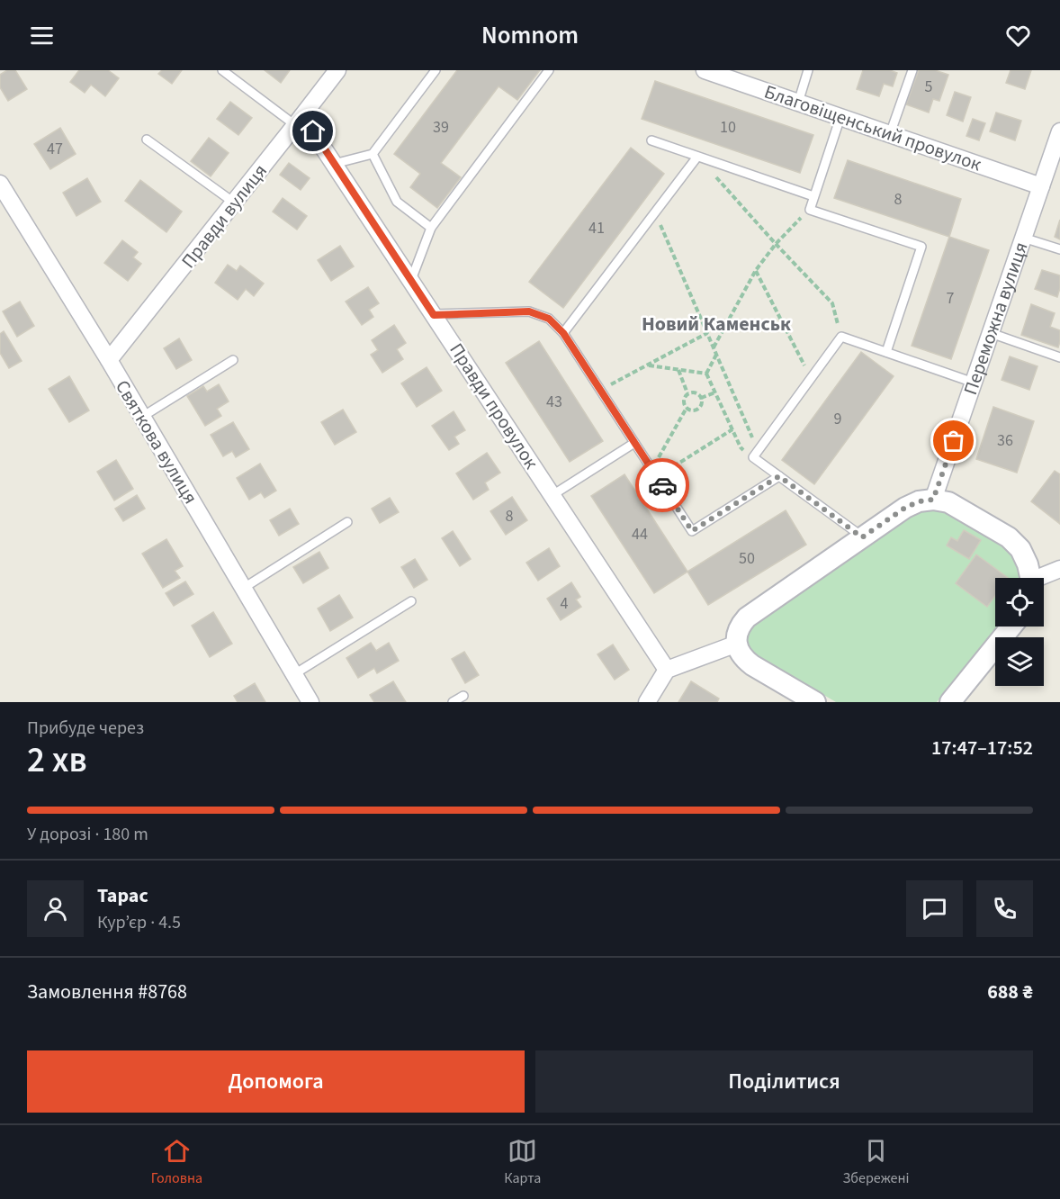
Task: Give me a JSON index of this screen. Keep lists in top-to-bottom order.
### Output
{
  "streets": {
    "street": [
      "Благовіщенський провулок",
      "Правди вулиця",
      "Переможна вулиця",
      "Правди провулок",
      "Святкова вулиця"
    ]
  },
  "crossings": [
    ["Благовіщенський провулок", "Переможна вулиця"],
    ["Правди вулиця", "Правди провулок"],
    ["Правди вулиця", "Святкова вулиця"]
  ],
  "districts": ["Новий Каменськ"],
  "house_numbers": [
    "5",
    "39",
    "10",
    "47",
    "8",
    "41",
    "7",
    "43",
    "9",
    "36",
    "8",
    "44",
    "50",
    "4"
  ],
  "page": {
    "header": "Nomnom",
    "heading": ["2 хв", "Прибуде через", "17:47–17:52"],
    "panel": [
      "Тарас",
      "Кур’єр · 4.5",
      "Замовлення #8768",
      "688 ₴"
    ],
    "bar": "У дорозі · 180 m",
    "buttons": ["Допомога", "Поділитися"],
    "tabs": ["Головна", "Карта", "Збережені"]
  }
}
